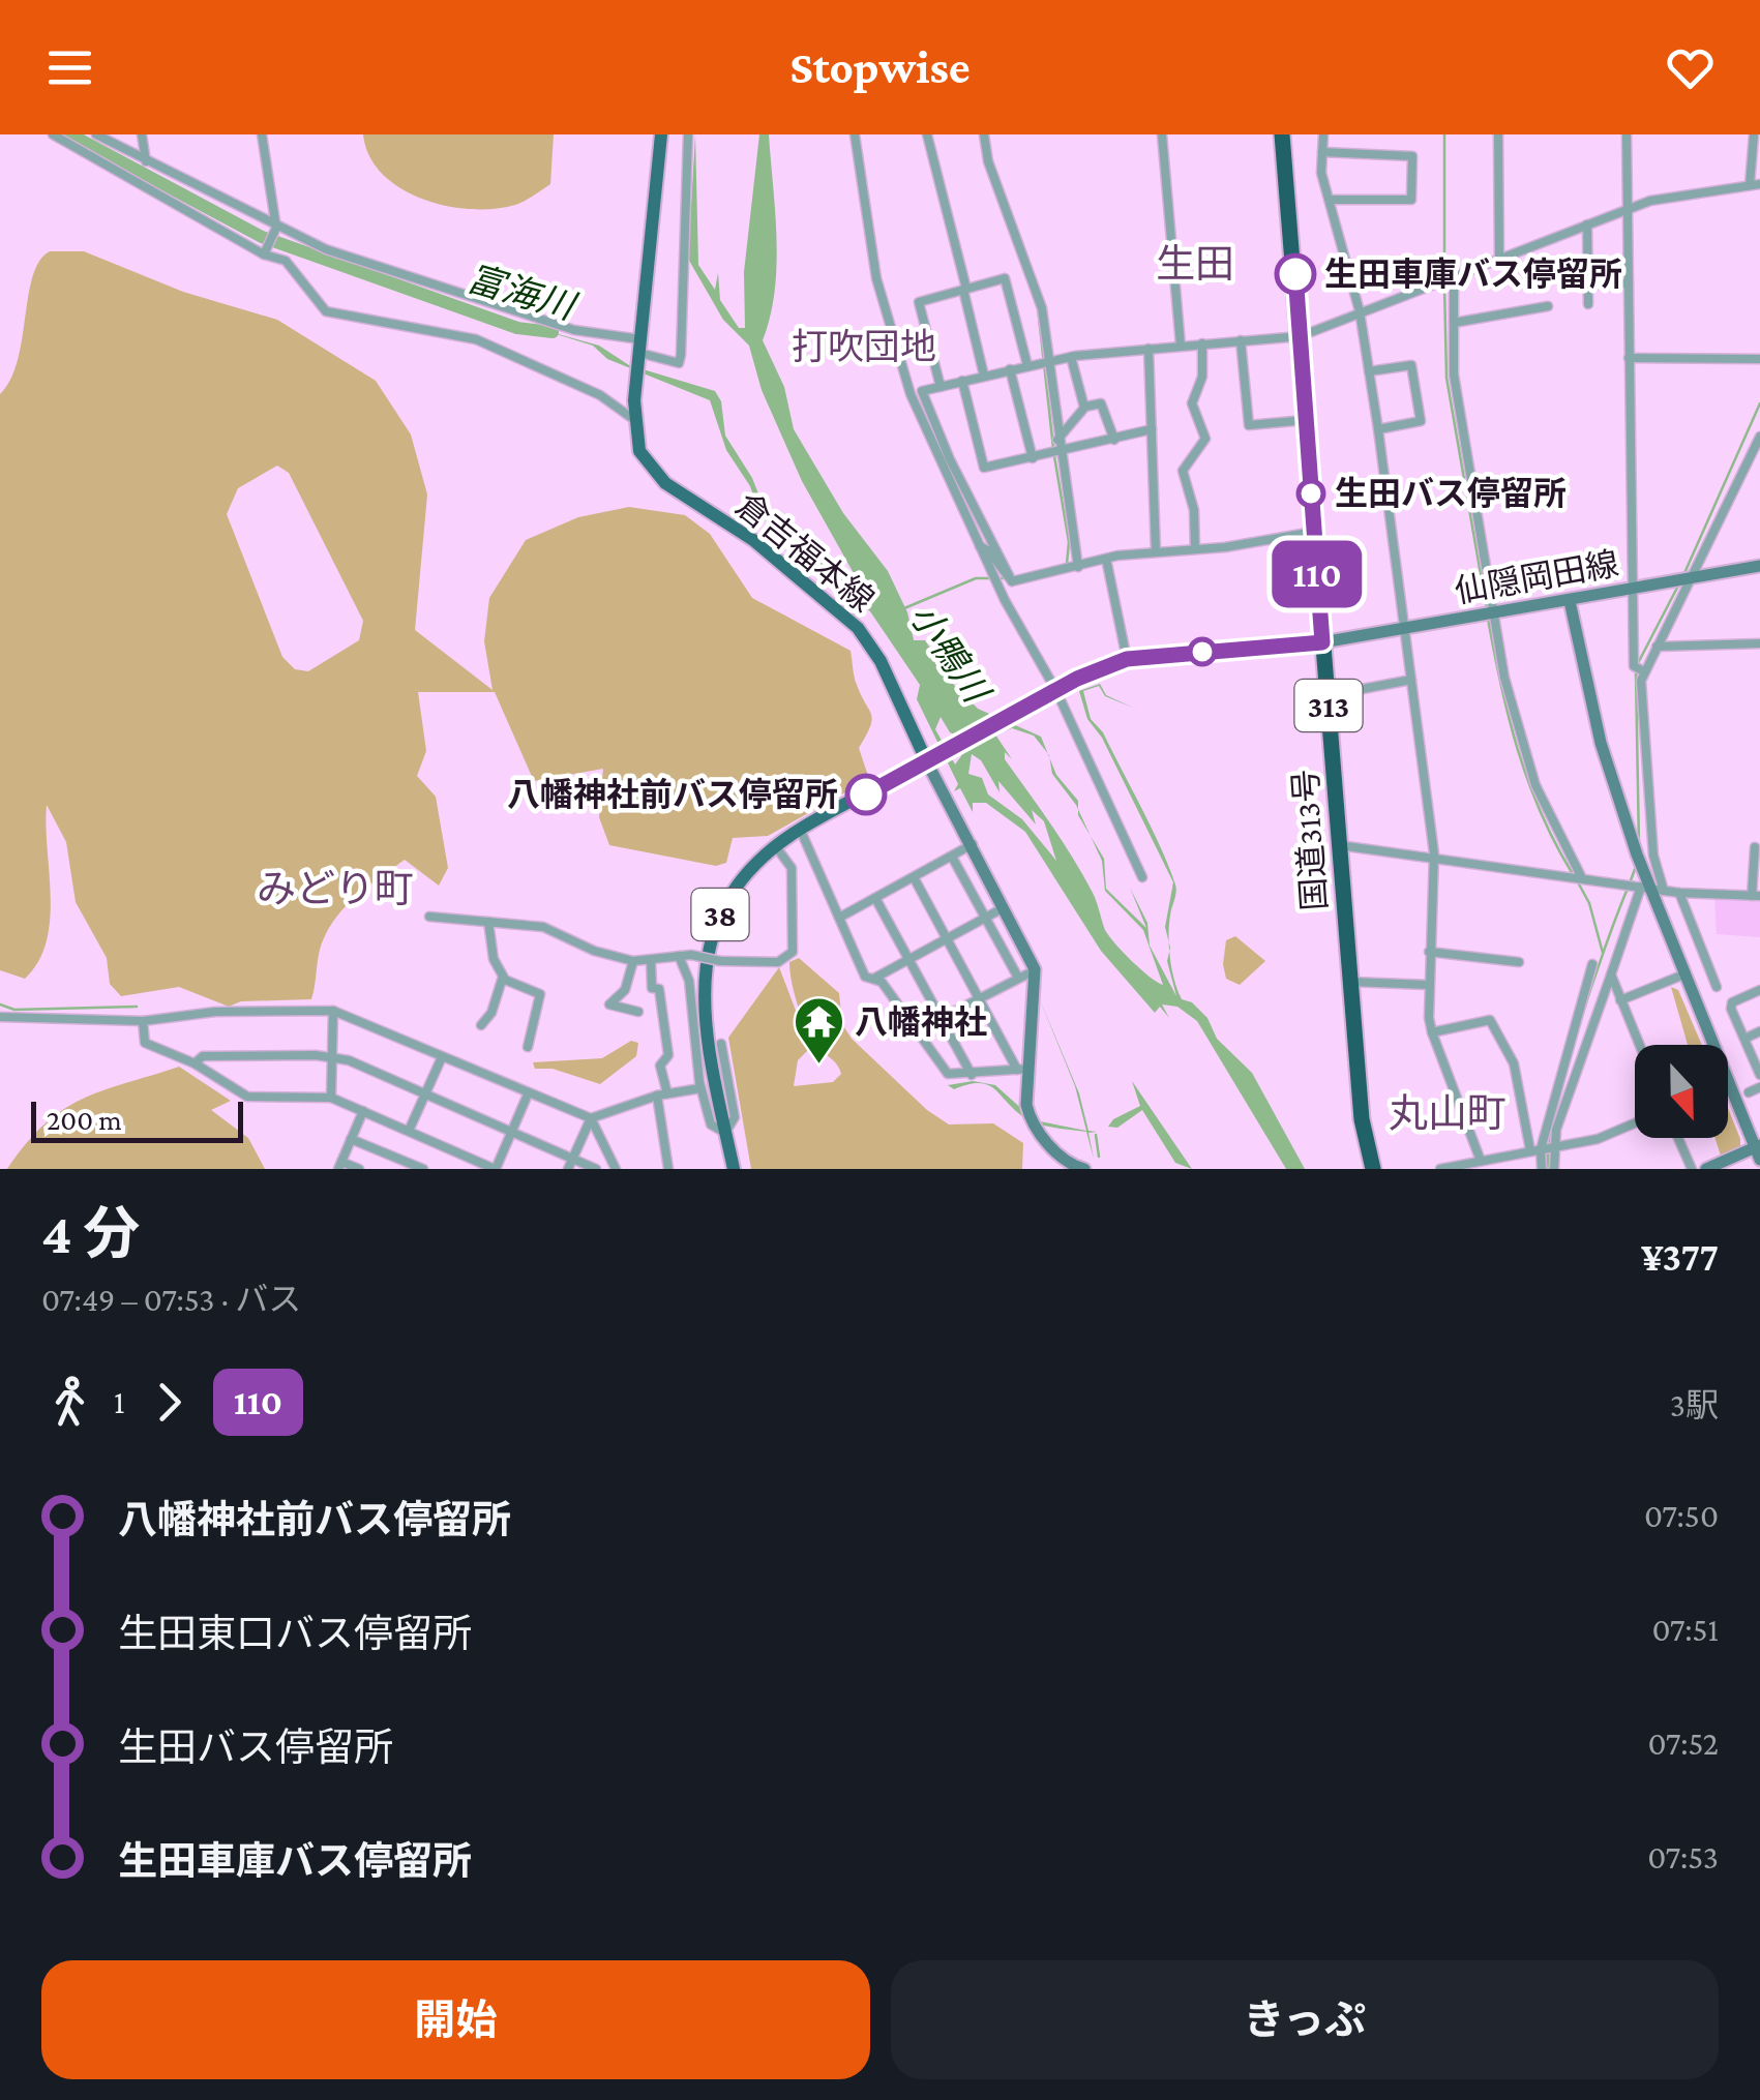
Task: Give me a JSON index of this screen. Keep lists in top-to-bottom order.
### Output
{
  "streets": {
    "highway": ["313", "国道313号"],
    "main road": ["倉吉福本線", "38"],
    "street": ["仙隠岡田線"]
  },
  "crossings": [
    ["倉吉福本線", "仙隠岡田線"],
    ["倉吉福本線", "38"],
    ["仙隠岡田線", "国道313号"],
    ["仙隠岡田線", "38"]
  ],
  "districts": [
    "生田",
    "打吹団地",
    "みどり町",
    "丸山町"
  ],
  "water": ["富海川", "小鴨川"],
  "places": {
    "other": ["生田車庫バス停留所", "生田バス停留所", "八幡神社前バス停留所"],
    "temple": ["八幡神社"]
  },
  "lines": ["bus line 110"],
  "scale_bar": "200 m",
  "north": "bottom",
  "page": {
    "header": "Stopwise",
    "on_map": "110",
    "scale": "200 m",
    "heading": ["4 分", "07:49 – 07:53 · バス", "¥377"],
    "legs": ["1", "110", "3駅"],
    "list": [
      {
        "name": "八幡神社前バス停留所",
        "value": "07:50"
      },
      {
        "name": "生田東口バス停留所",
        "value": "07:51"
      },
      {
        "name": "生田バス停留所",
        "value": "07:52"
      },
      {
        "name": "生田車庫バス停留所",
        "value": "07:53"
      }
    ],
    "buttons": ["開始", "きっぷ"]
  }
}
